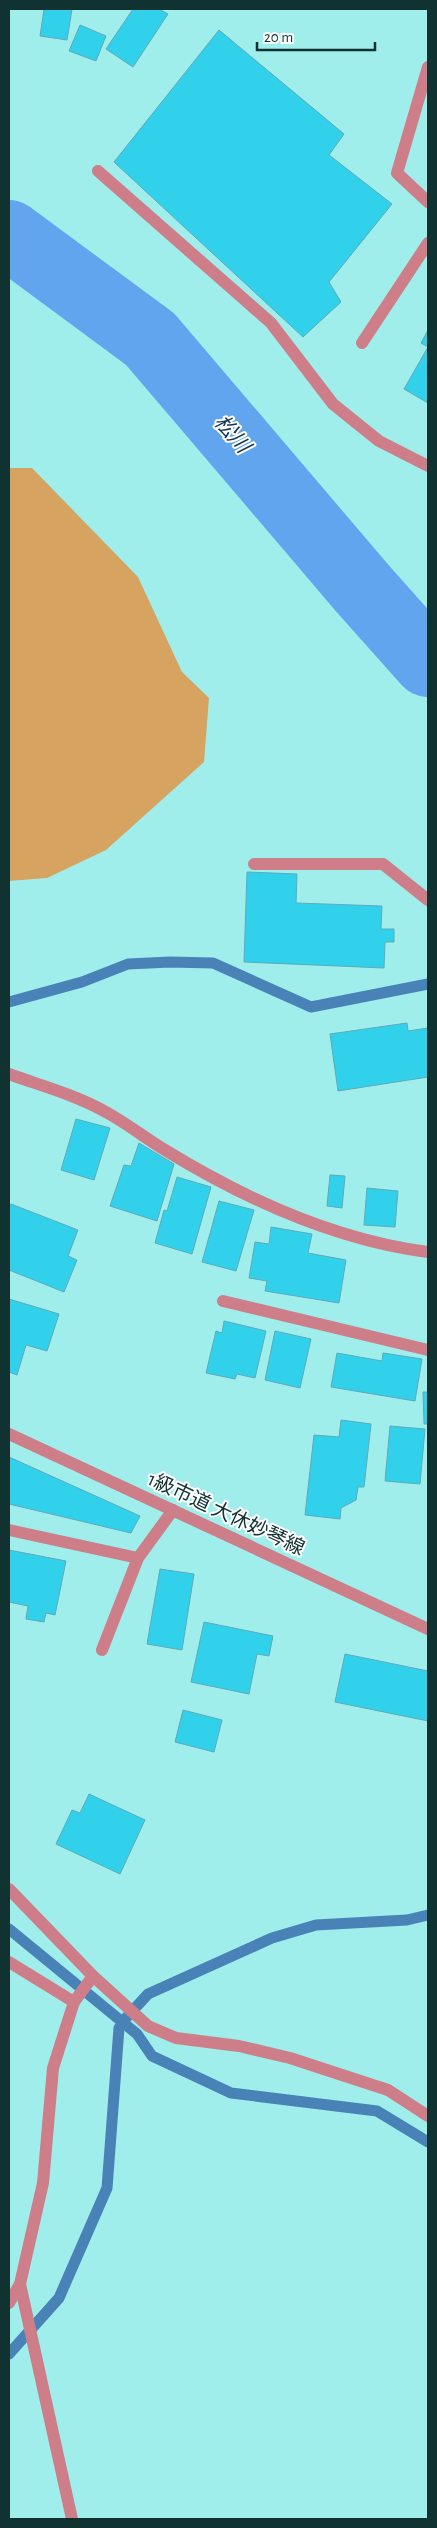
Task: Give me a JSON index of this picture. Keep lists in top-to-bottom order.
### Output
{
  "streets": {
    "street": ["1級市道 大休妙琴線"]
  },
  "water": ["松川"],
  "scale_bar": "20 m"
}
